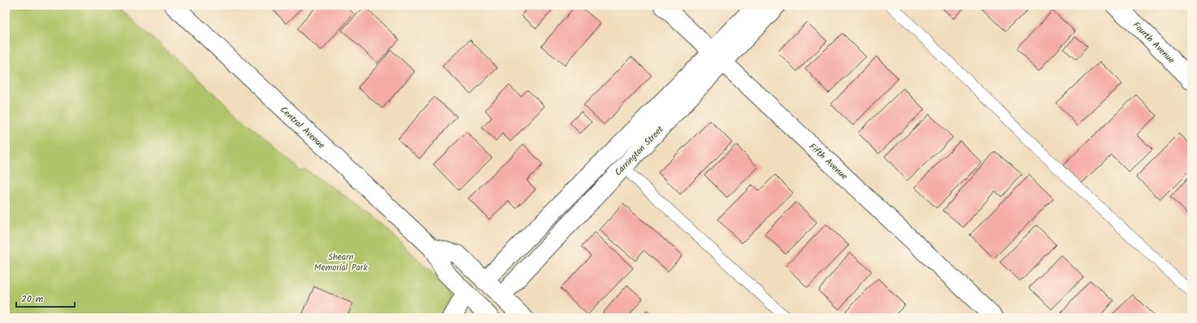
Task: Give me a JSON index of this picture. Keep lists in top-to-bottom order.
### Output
{
  "streets": {
    "street": [
      "Fourth Avenue",
      "Central Avenue",
      "Carrington Street",
      "Fifth Avenue"
    ]
  },
  "crossings": [
    ["Central Avenue", "Carrington Street"],
    ["Carrington Street", "Fifth Avenue"]
  ],
  "parks": ["Shearn Memorial Park"],
  "scale_bar": "20 m"
}
